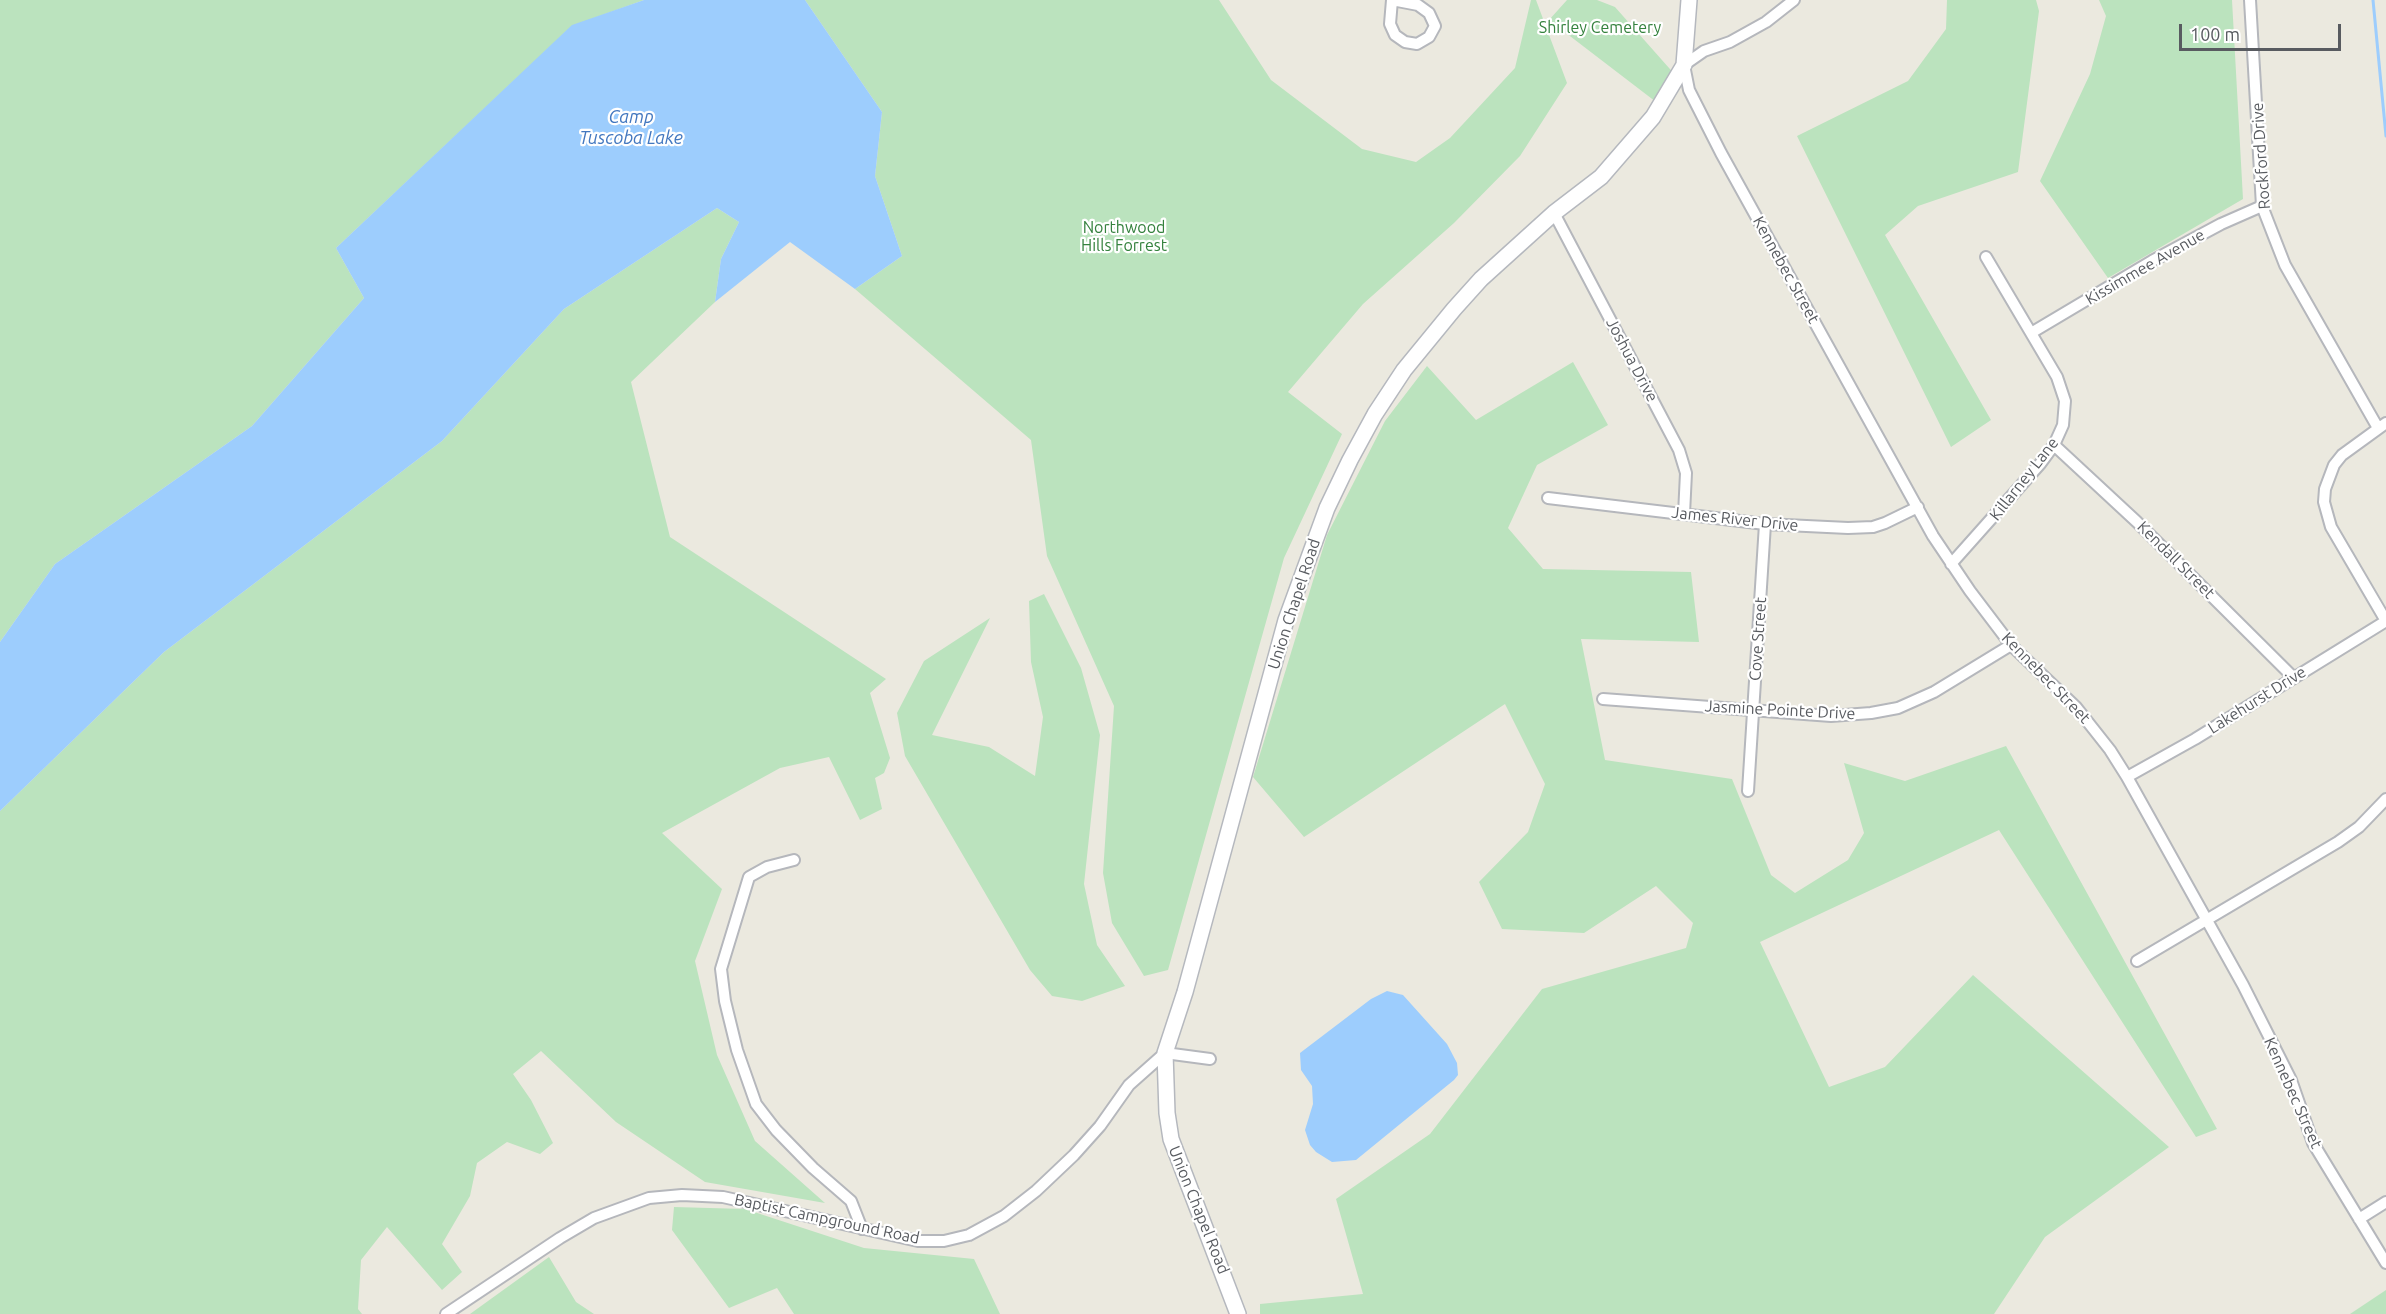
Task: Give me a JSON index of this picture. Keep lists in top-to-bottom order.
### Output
{
  "streets": {
    "street": [
      "Rockford Drive",
      "Kissimmee Avenue",
      "Kennebec Street",
      "Joshua Drive",
      "Killarney Lane",
      "James River Drive",
      "Kendall Street",
      "Union Chapel Road",
      "Cove Street",
      "Lakehurst Drive",
      "Jasmine Pointe Drive",
      "Baptist Campground Road"
    ]
  },
  "crossings": [
    ["Rockford Drive", "Kissimmee Avenue"],
    ["Kissimmee Avenue", "Killarney Lane"],
    ["Kennebec Street", "Killarney Lane"],
    ["Kennebec Street", "James River Drive"],
    ["Kennebec Street", "Union Chapel Road"],
    ["Kennebec Street", "Lakehurst Drive"],
    ["Kennebec Street", "Jasmine Pointe Drive"],
    ["Joshua Drive", "James River Drive"],
    ["Joshua Drive", "Union Chapel Road"],
    ["Killarney Lane", "Kendall Street"],
    ["James River Drive", "Cove Street"],
    ["Kendall Street", "Lakehurst Drive"],
    ["Union Chapel Road", "Baptist Campground Road"],
    ["Cove Street", "Jasmine Pointe Drive"]
  ],
  "water": ["Camp Tuscoba Lake"],
  "parks": ["Shirley Cemetery", "Northwood Hills Forrest"],
  "scale_bar": "100 m"
}
